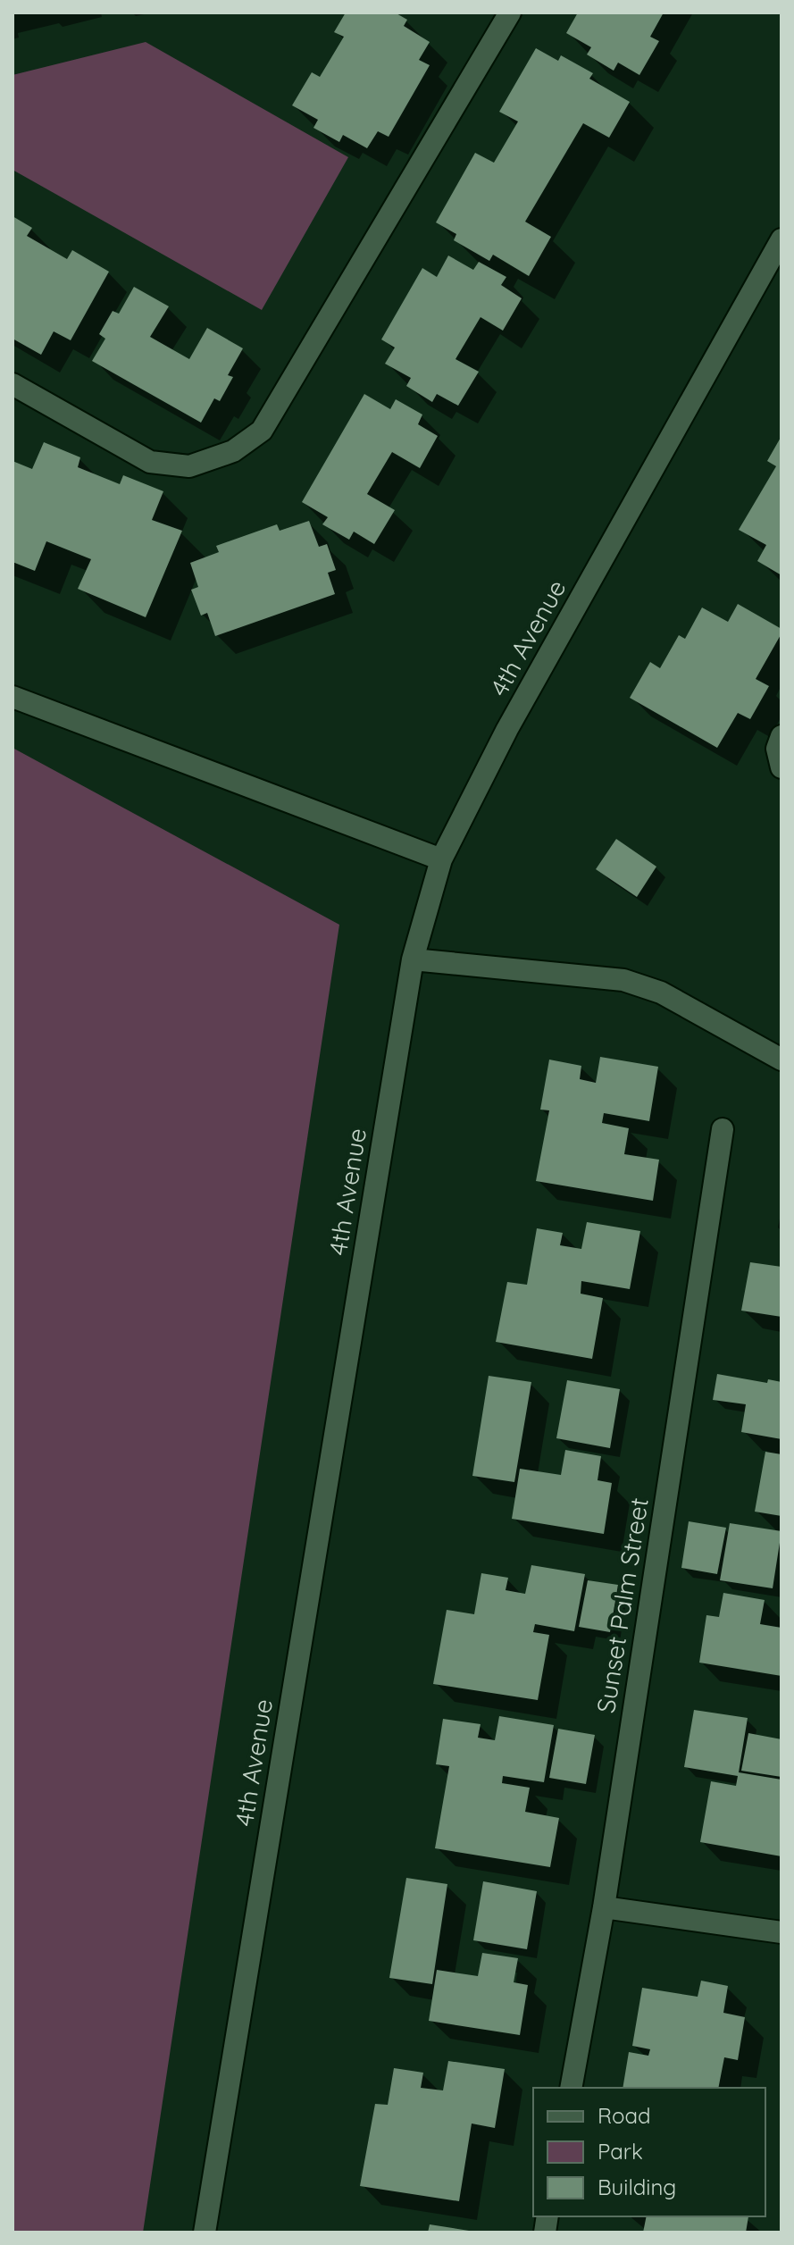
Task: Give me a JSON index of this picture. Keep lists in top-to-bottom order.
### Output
{
  "streets": {
    "street": ["4th Avenue", "Sunset Palm Street"]
  },
  "legend": ["Road", "Park", "Building"]
}
